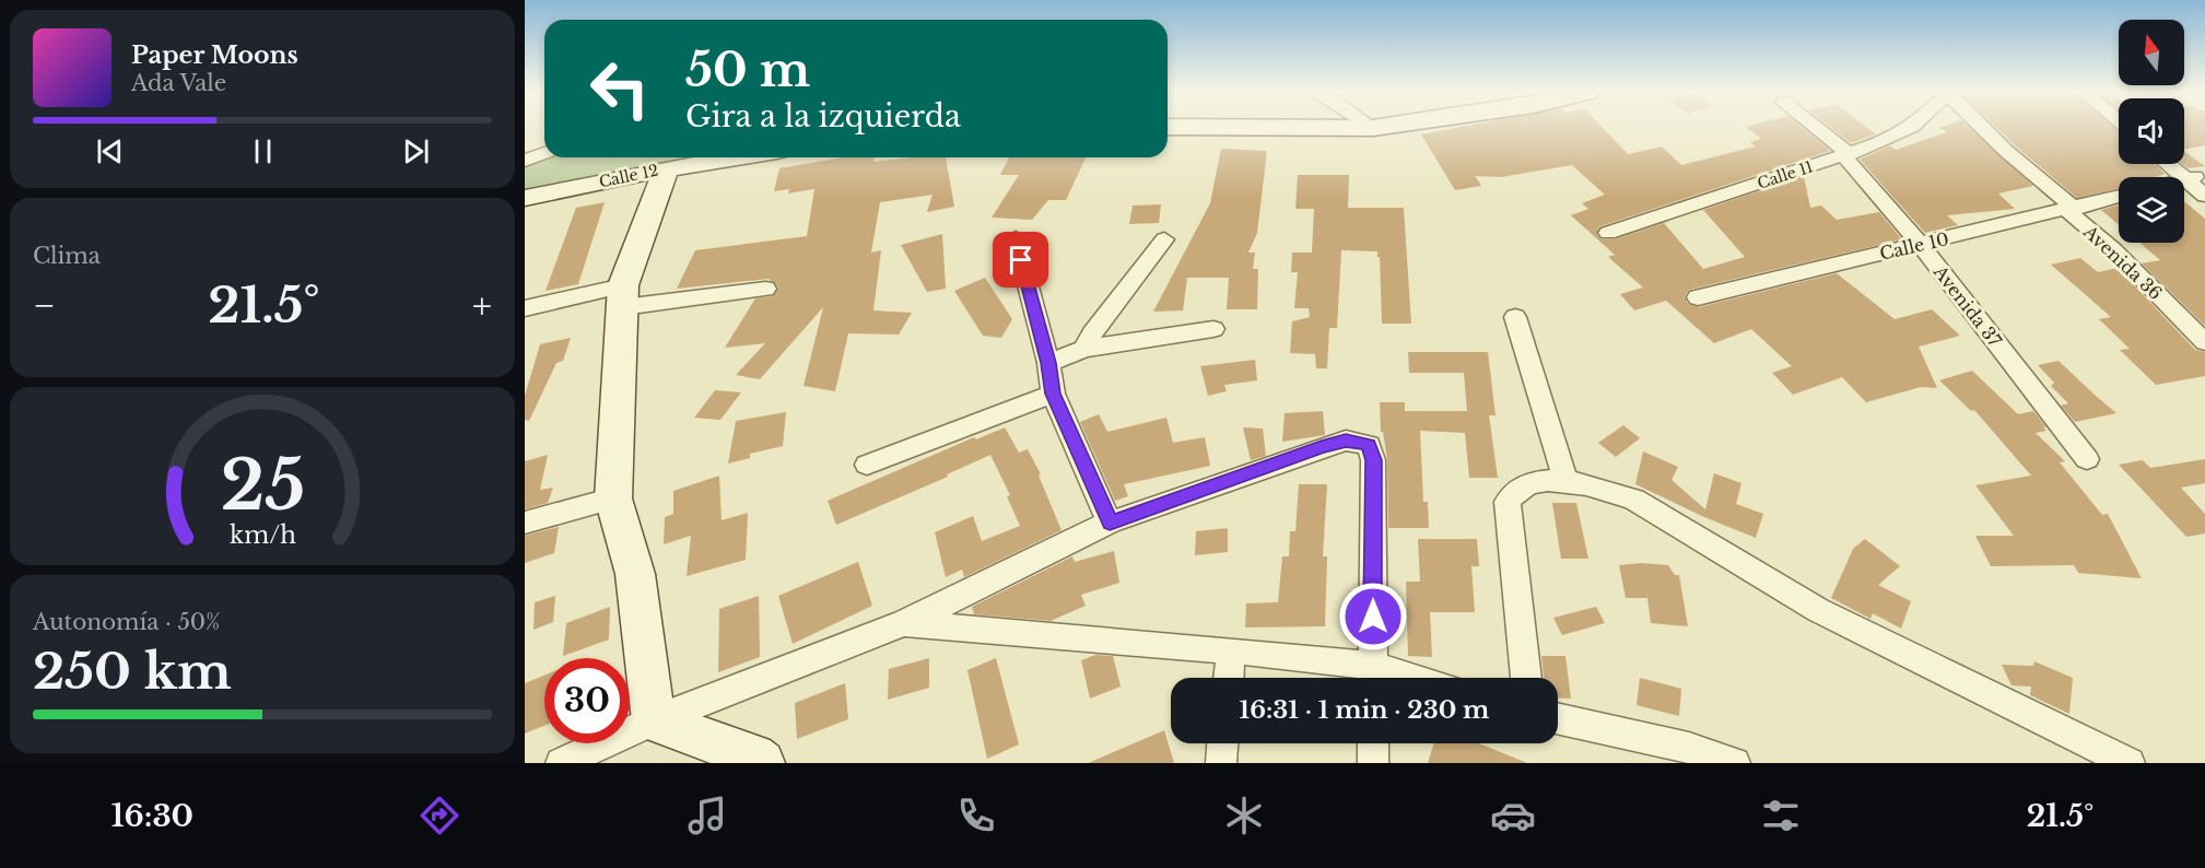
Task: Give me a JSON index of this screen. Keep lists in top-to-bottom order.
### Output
{
  "streets": {
    "main road": ["Calle 12"],
    "street": [
      "Calle 11",
      "Calle 10",
      "Avenida 36",
      "Avenida 37"
    ]
  },
  "crossings": [
    ["Calle 11", "Avenida 37"],
    ["Calle 10", "Avenida 36"],
    ["Calle 10", "Avenida 37"]
  ],
  "north": "top",
  "page": {
    "turn": ["50 m", "Gira a la izquierda"],
    "song": ["Paper Moons", "Ada Vale"],
    "tile": [
      "Clima",
      ["Autonomía · 50%", "250 km"]
    ],
    "heat": ["−", "21.5°", "+"],
    "limit": "30",
    "trip": "16:31 · 1 min · 230 m",
    "tabs": ["16:30", "21.5°"],
    "gauge": ["25", "km/h"]
  }
}
